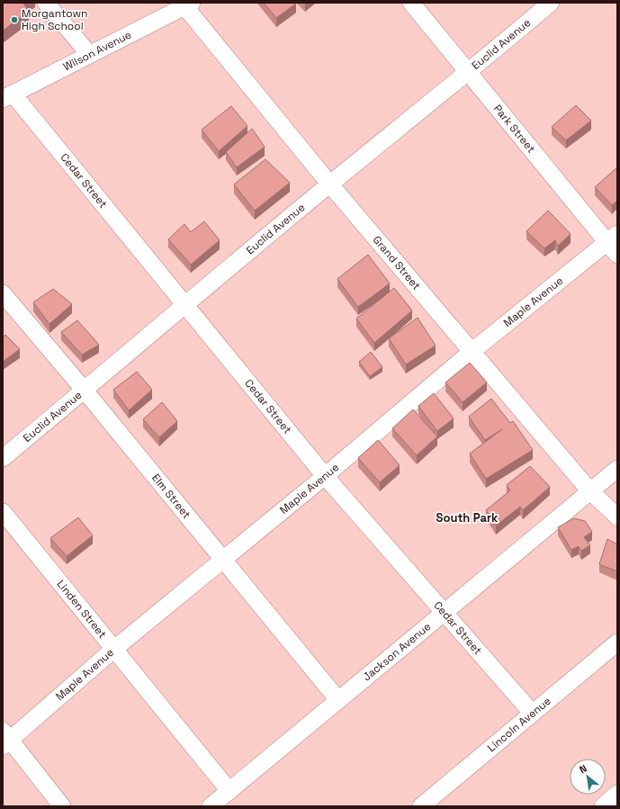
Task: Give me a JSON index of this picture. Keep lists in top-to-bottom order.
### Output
{
  "streets": {
    "street": [
      "Euclid Avenue",
      "Wilson Avenue",
      "Park Street",
      "Cedar Street",
      "Grand Street",
      "Maple Avenue",
      "Elm Street",
      "Linden Street",
      "Jackson Avenue",
      "Lincoln Avenue"
    ]
  },
  "crossings": [
    ["Euclid Avenue", "Park Street"],
    ["Euclid Avenue", "Cedar Street"],
    ["Euclid Avenue", "Grand Street"],
    ["Euclid Avenue", "Elm Street"],
    ["Wilson Avenue", "Cedar Street"],
    ["Wilson Avenue", "Grand Street"],
    ["Park Street", "Maple Avenue"],
    ["Cedar Street", "Maple Avenue"],
    ["Cedar Street", "Jackson Avenue"],
    ["Cedar Street", "Lincoln Avenue"],
    ["Grand Street", "Maple Avenue"],
    ["Grand Street", "Jackson Avenue"],
    ["Maple Avenue", "Elm Street"],
    ["Maple Avenue", "Linden Street"],
    ["Elm Street", "Jackson Avenue"],
    ["Linden Street", "Jackson Avenue"]
  ],
  "districts": ["South Park"],
  "places": ["Morgantown High School"],
  "north": "top left"
}
